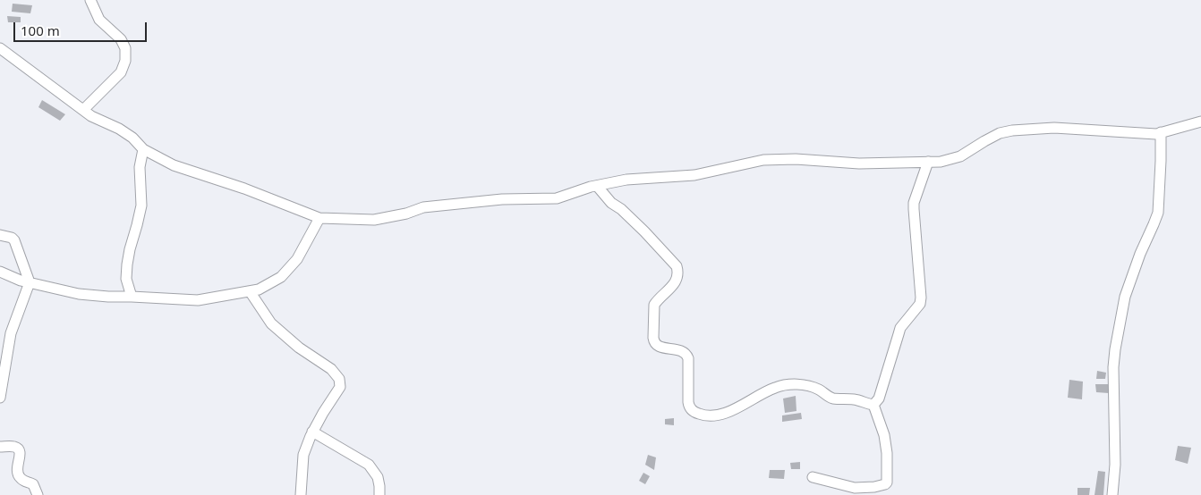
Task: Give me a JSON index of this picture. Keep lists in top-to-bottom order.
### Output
{
  "scale_bar": "100 m"
}
